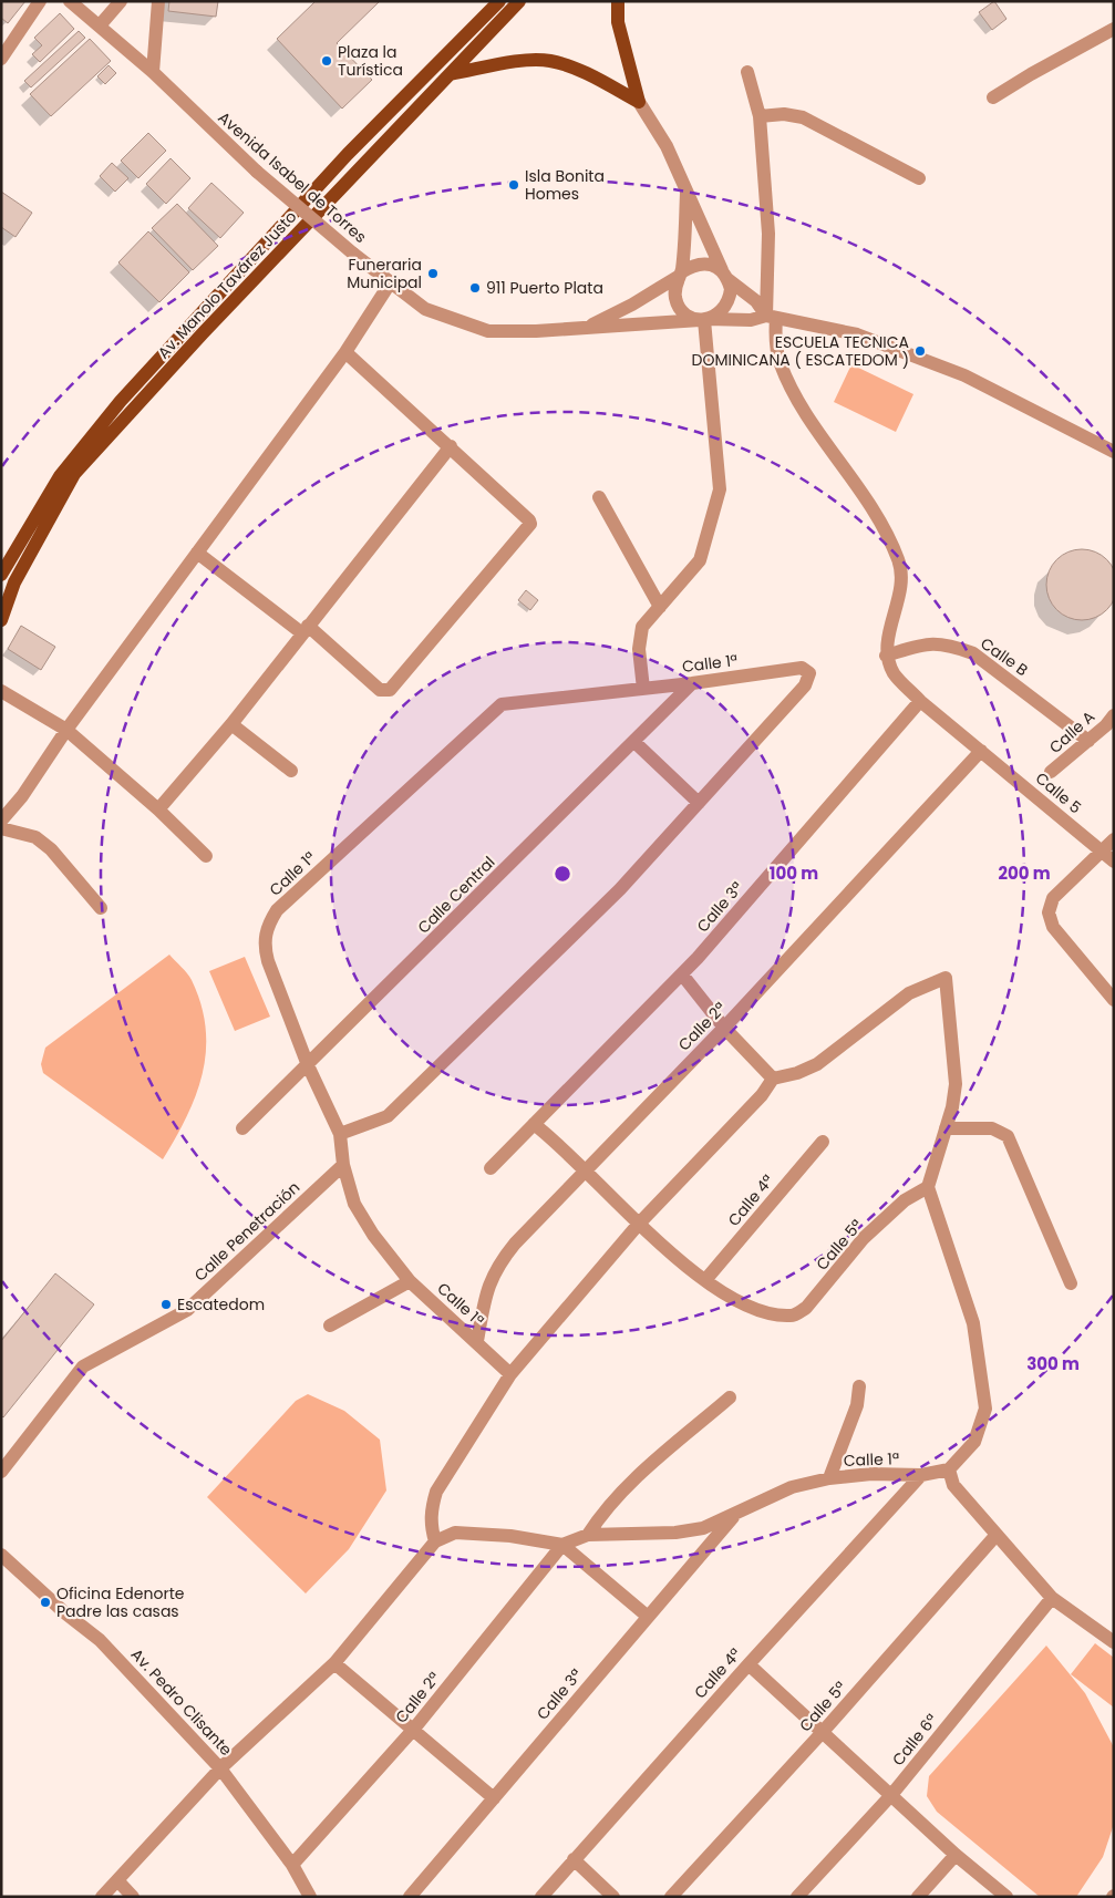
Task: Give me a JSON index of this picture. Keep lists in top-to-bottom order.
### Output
{
  "streets": {
    "main road": ["Av. Manolo Tavárez Justo"],
    "street": [
      "Avenida Isabel de Torres",
      "Calle B",
      "Calle 1ª",
      "Calle A",
      "Calle 5",
      "Calle Central",
      "Calle 3ª",
      "Calle 2ª",
      "Calle 4ª",
      "Calle Penetración",
      "Calle 5ª",
      "Av. Pedro Clisante",
      "Calle 6ª"
    ]
  },
  "crossings": [
    ["Calle B", "Calle A"],
    ["Calle B", "Calle 5"],
    ["Calle 1ª", "Calle Central"],
    ["Calle 1ª", "Calle 3ª"],
    ["Calle 1ª", "Calle 2ª"],
    ["Calle 1ª", "Calle 4ª"],
    ["Calle 1ª", "Calle Penetración"],
    ["Calle 5", "Calle 3ª"],
    ["Calle 5", "Calle 2ª"],
    ["Calle 2ª", "Av. Pedro Clisante"],
    ["Calle 4ª", "Calle 5ª"]
  ],
  "places": [
    "Plaza la Turística",
    "Isla Bonita Homes",
    "Funeraria Municipal",
    "911 Puerto Plata",
    "ESCUELA TECNICA DOMINICANA ( ESCATEDOM )",
    "Escatedom",
    "Oficina Edenorte Padre las casas"
  ],
  "rings": ["100 m", "200 m", "300 m"]
}
